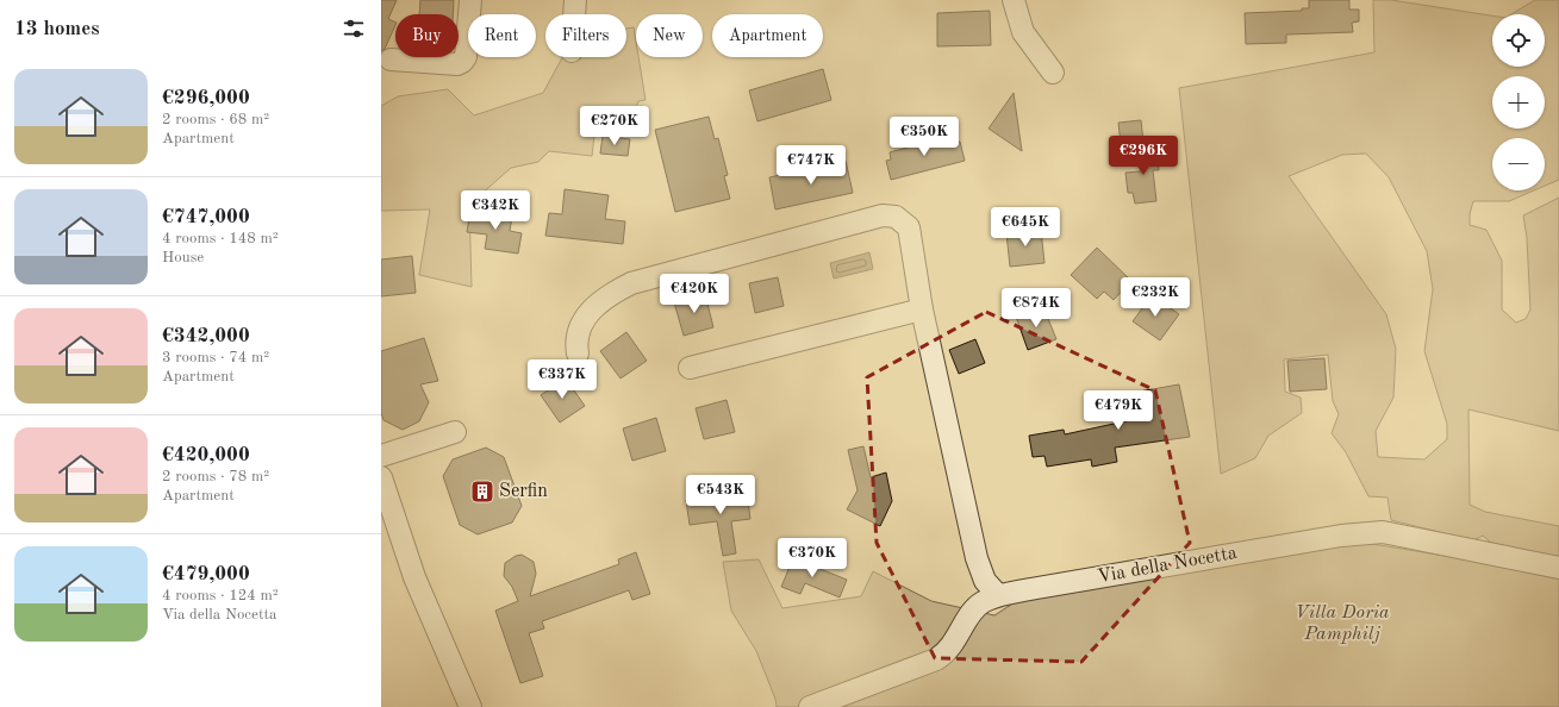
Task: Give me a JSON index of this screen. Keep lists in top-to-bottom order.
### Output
{
  "streets": {
    "street": ["Via della Nocetta"]
  },
  "parks": ["Villa Doria Pamphilj"],
  "places": {
    "building": ["Serfin"]
  },
  "page": {
    "heading": "13 homes",
    "map_buttons": ["+", "−"],
    "chip": [
      "Buy",
      "Rent",
      "Filters",
      "New",
      "Apartment"
    ],
    "list": [
      {
        "name": "€296,000",
        "note": "2 rooms · 68 m² · Apartment"
      },
      {
        "name": "€747,000",
        "note": "4 rooms · 148 m² · House"
      },
      {
        "name": "€342,000",
        "note": "3 rooms · 74 m² · Apartment"
      },
      {
        "name": "€420,000",
        "note": "2 rooms · 78 m² · Apartment"
      },
      {
        "name": "€479,000",
        "note": "4 rooms · 124 m² · Via della Nocetta"
      }
    ],
    "price": [
      "€270K",
      "€350K",
      "€296K",
      "€747K",
      "€342K",
      "€645K",
      "€420K",
      "€232K",
      "€874K",
      "€337K",
      "€479K",
      "€543K",
      "€370K"
    ]
  }
}
